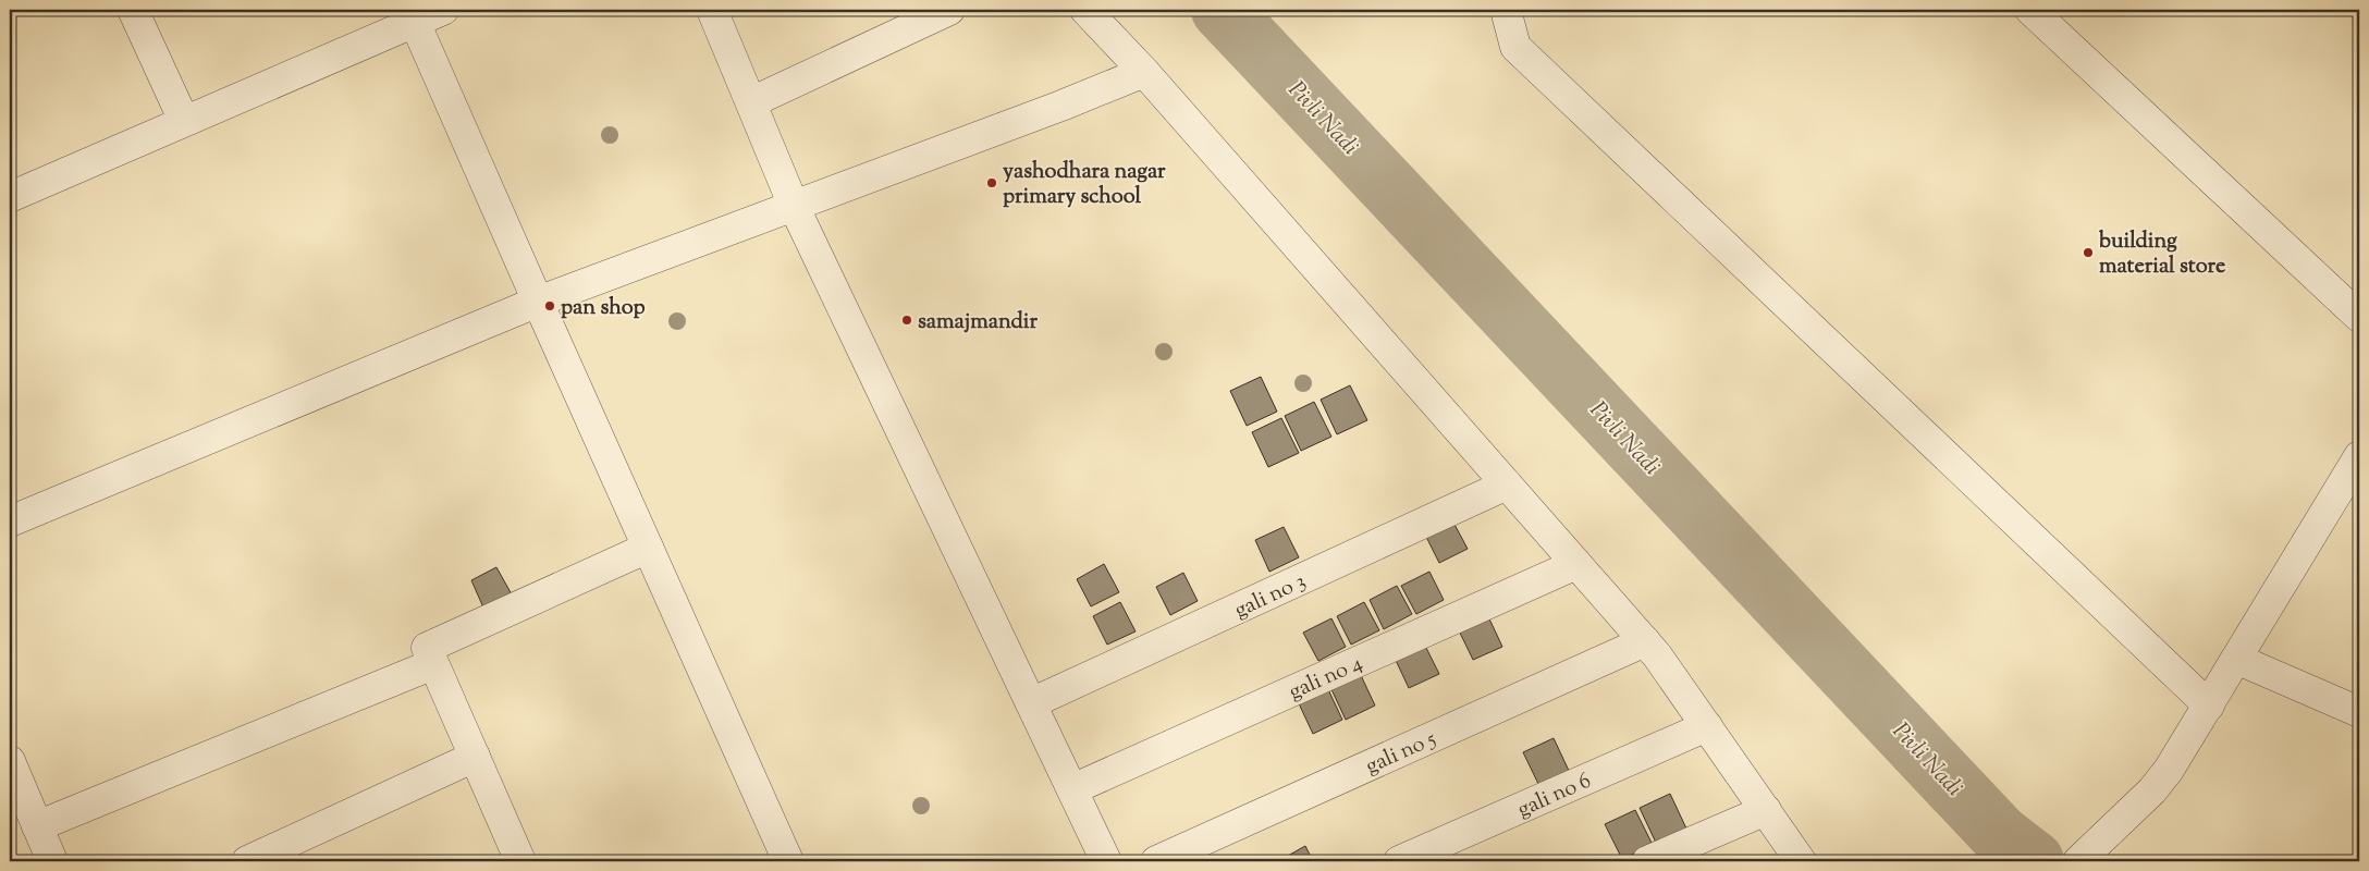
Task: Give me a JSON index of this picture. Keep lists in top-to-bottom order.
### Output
{
  "streets": {
    "street": [
      "gali no 3",
      "gali no 4",
      "gali no 5",
      "gali no 6"
    ]
  },
  "water": ["Pivli Nadi"],
  "places": [
    "yashodhara nagar primary school",
    "building material store",
    "pan shop",
    "samajmandir"
  ]
}
